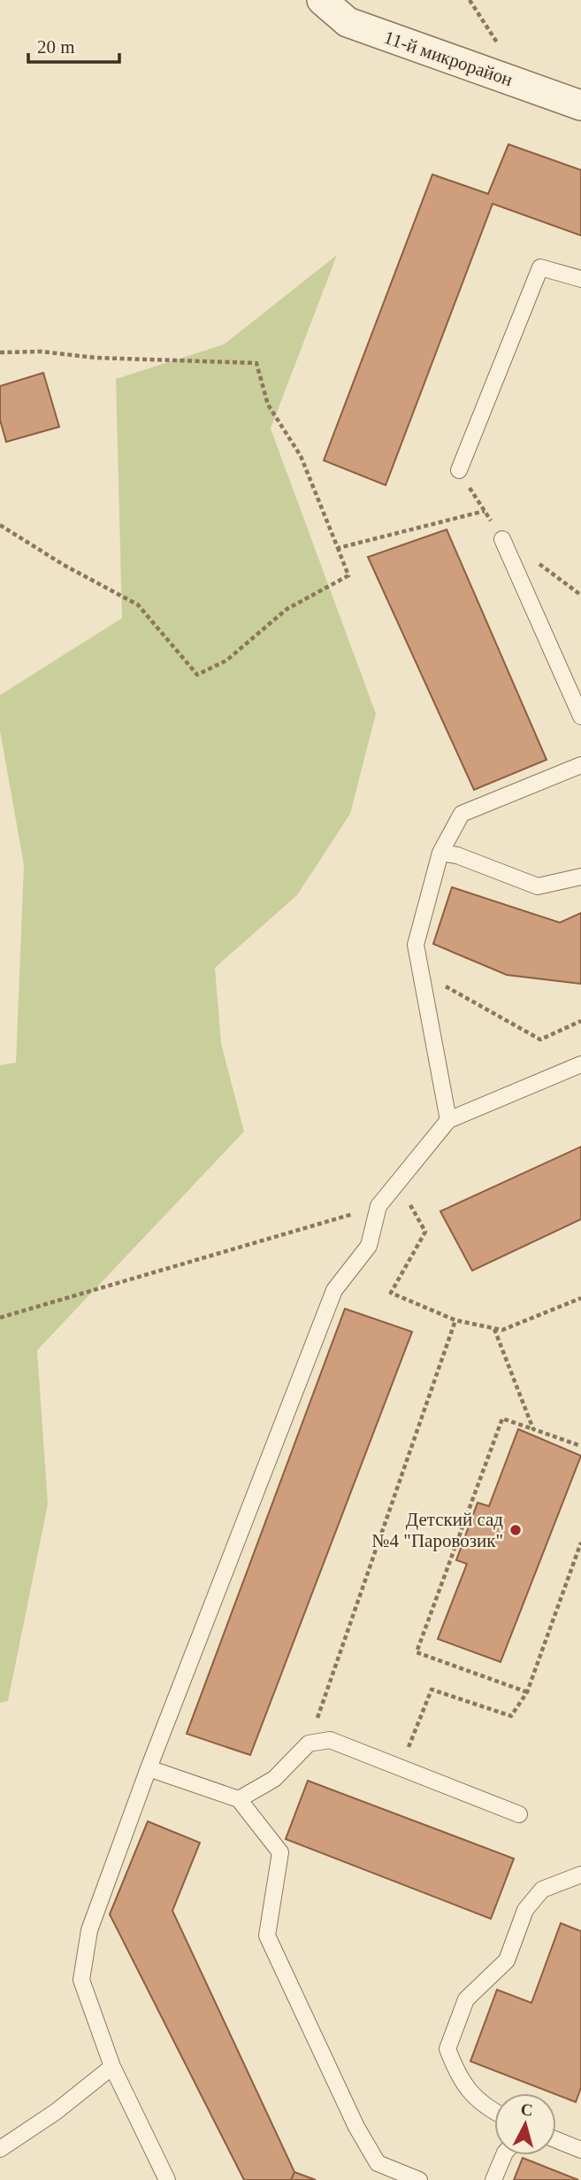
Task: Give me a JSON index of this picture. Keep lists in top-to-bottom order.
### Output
{
  "streets": {
    "street": ["11-й микрорайон"]
  },
  "places": ["Детский сад №4 \"Паровозик\""],
  "scale_bar": "20 m",
  "north": "top"
}
